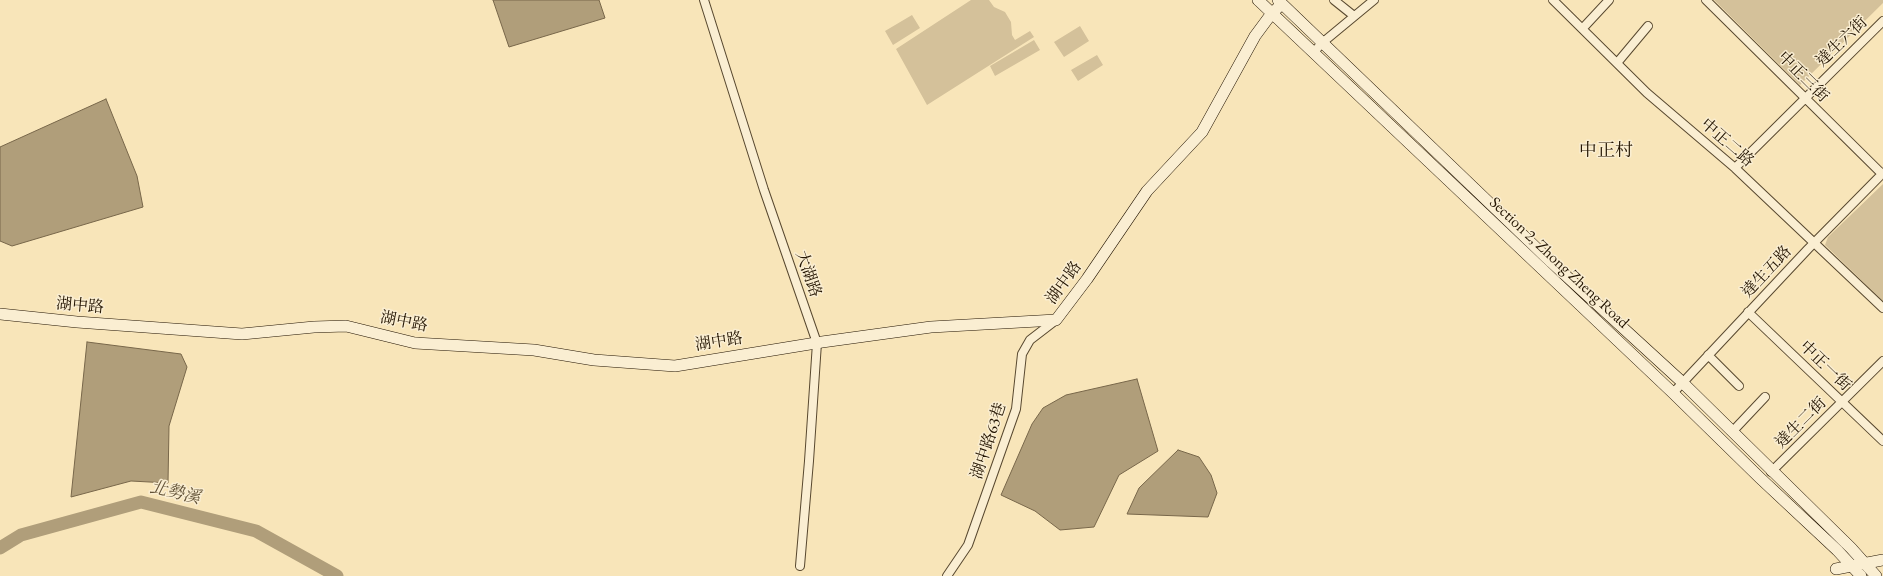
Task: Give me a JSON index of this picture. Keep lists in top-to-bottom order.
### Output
{
  "streets": {
    "main road": ["Section 2, Zhong Zheng Road", "湖中路"],
    "street": [
      "達生六街",
      "中正三街",
      "中正二路",
      "達生五路",
      "大湖路",
      "中正一街",
      "達生二街",
      "湖中路63巷"
    ]
  },
  "crossings": [
    ["達生六街", "中正三街"],
    ["達生六街", "中正二路"],
    ["中正三街", "達生五路"],
    ["中正二路", "達生五路"],
    ["Section 2, Zhong Zheng Road", "達生五路"],
    ["Section 2, Zhong Zheng Road", "湖中路"],
    ["Section 2, Zhong Zheng Road", "達生二街"],
    ["達生五路", "中正一街"],
    ["大湖路", "湖中路"],
    ["湖中路", "湖中路63巷"],
    ["中正一街", "達生二街"]
  ],
  "districts": ["中正村"],
  "water": ["北勢溪"]
}
